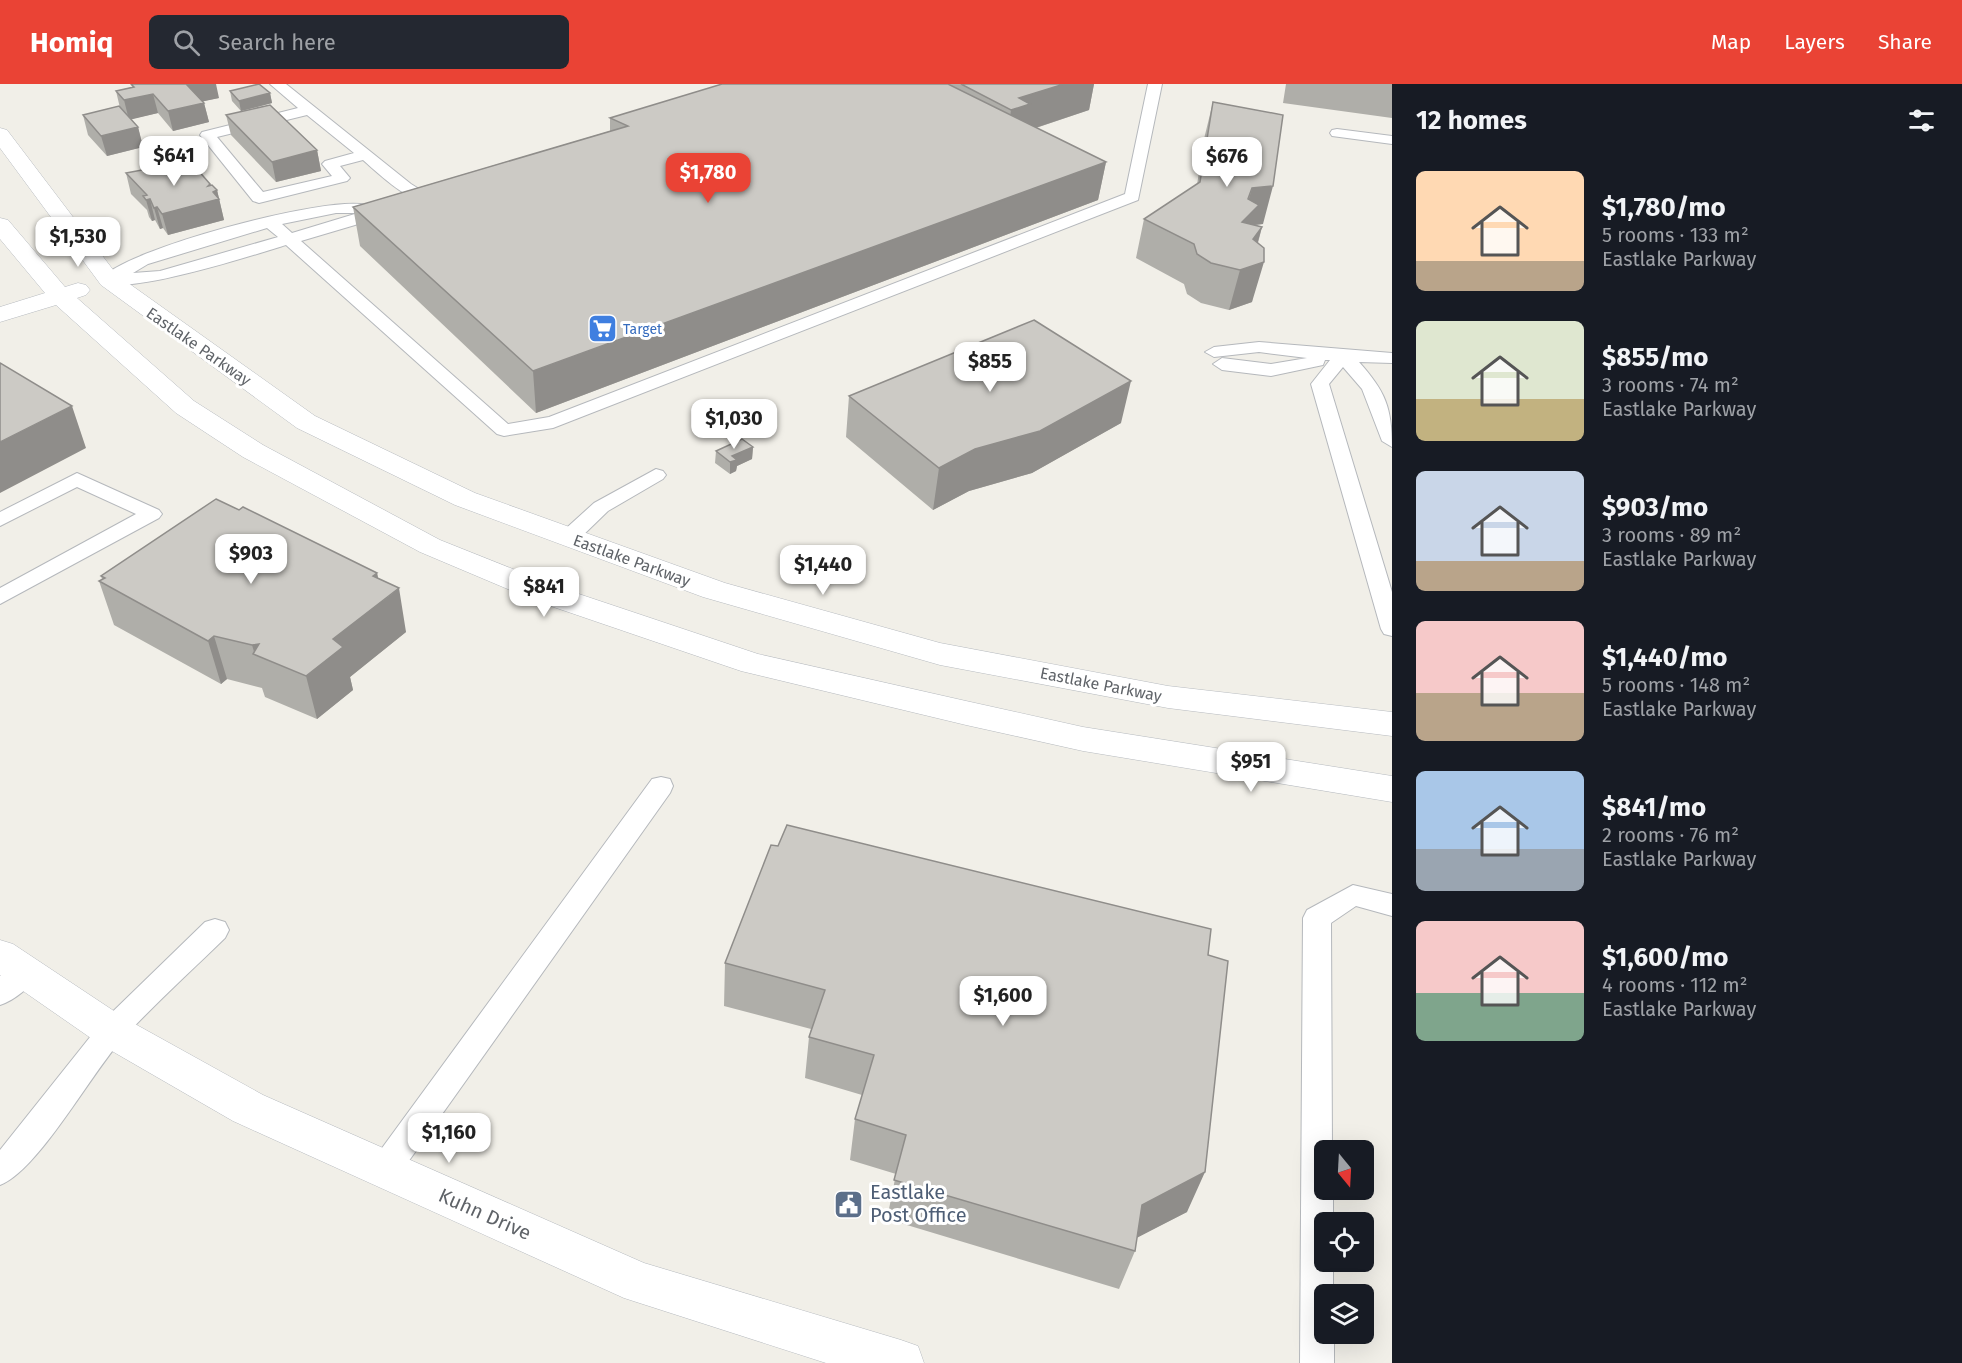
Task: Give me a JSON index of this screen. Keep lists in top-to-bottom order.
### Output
{
  "streets": {
    "main road": ["Eastlake Parkway", "Kuhn Drive"]
  },
  "places": {
    "supermarket": ["Target"],
    "public building": ["Eastlake Post Office"]
  },
  "north": "bottom",
  "page": {
    "header": "Homiq",
    "search": "Search here",
    "nav": ["Map", "Layers", "Share"],
    "heading": "12 homes",
    "price": [
      "$641",
      "$676",
      "$1,780",
      "$1,530",
      "$855",
      "$1,030",
      "$903",
      "$1,440",
      "$841",
      "$951",
      "$1,600",
      "$1,160"
    ],
    "list": [
      {
        "name": "$1,780/mo",
        "note": "5 rooms · 133 m² · Eastlake Parkway"
      },
      {
        "name": "$855/mo",
        "note": "3 rooms · 74 m² · Eastlake Parkway"
      },
      {
        "name": "$903/mo",
        "note": "3 rooms · 89 m² · Eastlake Parkway"
      },
      {
        "name": "$1,440/mo",
        "note": "5 rooms · 148 m² · Eastlake Parkway"
      },
      {
        "name": "$841/mo",
        "note": "2 rooms · 76 m² · Eastlake Parkway"
      },
      {
        "name": "$1,600/mo",
        "note": "4 rooms · 112 m² · Eastlake Parkway"
      }
    ]
  }
}
